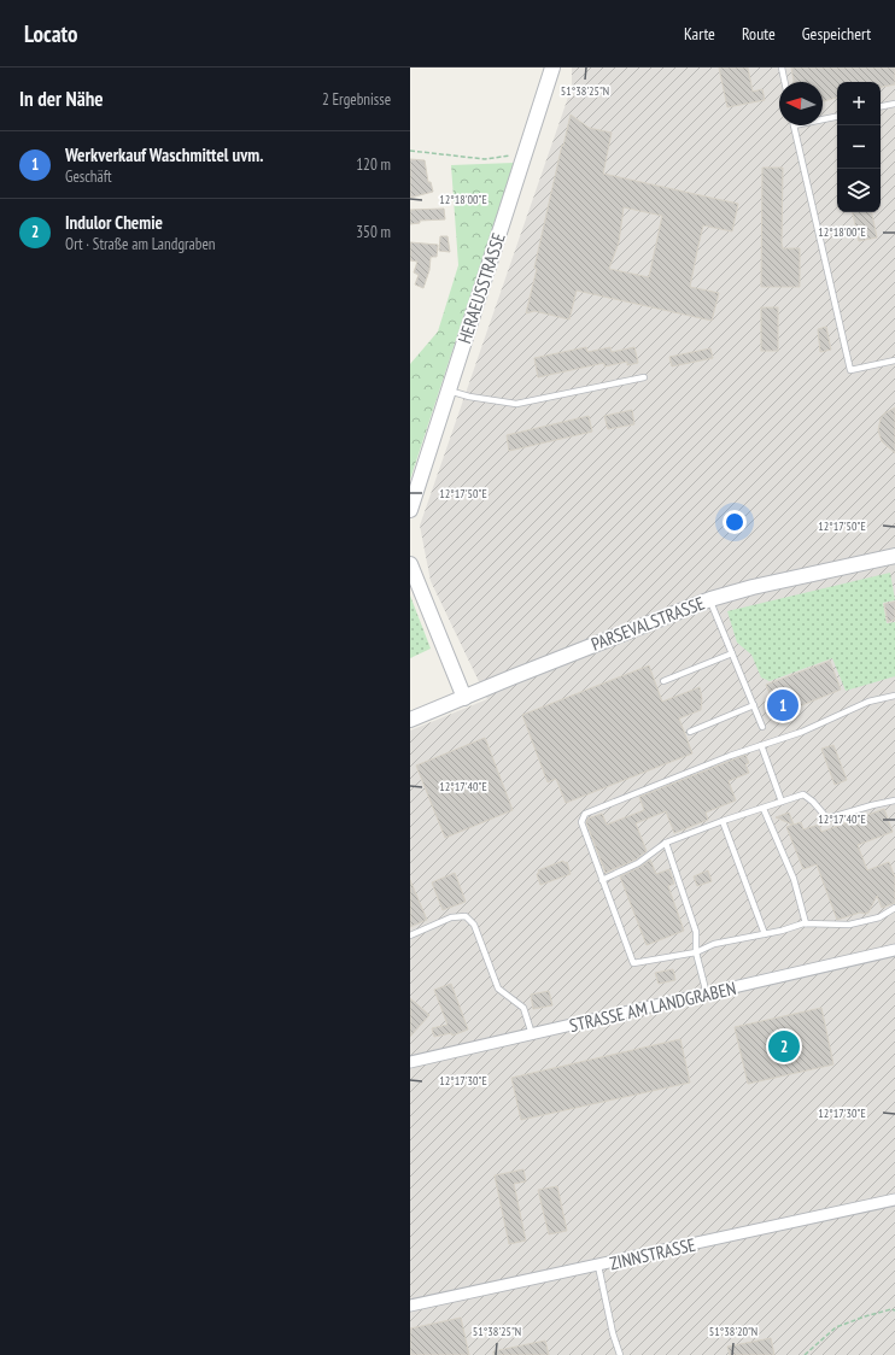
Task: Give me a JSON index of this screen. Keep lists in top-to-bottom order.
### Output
{
  "streets": {
    "street": [
      "HERAEUSSTRASSE",
      "PARSEVALSTRASSE",
      "STRASSE AM LANDGRABEN",
      "ZINNSTRASSE"
    ]
  },
  "north": "left",
  "page": {
    "header": "Locato",
    "nav": ["Karte", "Route", "Gespeichert"],
    "heading": ["In der Nähe", "2 Ergebnisse"],
    "map_buttons": ["+", "−"],
    "list": [
      {
        "mark": "1",
        "name": "Werkverkauf Waschmittel uvm.",
        "note": "Geschäft",
        "value": "120 m"
      },
      {
        "mark": "2",
        "name": "Indulor Chemie",
        "note": "Ort · Straße am Landgraben",
        "value": "350 m"
      }
    ],
    "pins": ["1", "2"]
  },
  "coordinates": [
    "51°38'25\"N",
    "12°18'00\"E",
    "12°17'50\"E",
    "12°17'40\"E",
    "12°17'30\"E",
    "51°38'20\"N"
  ]
}
